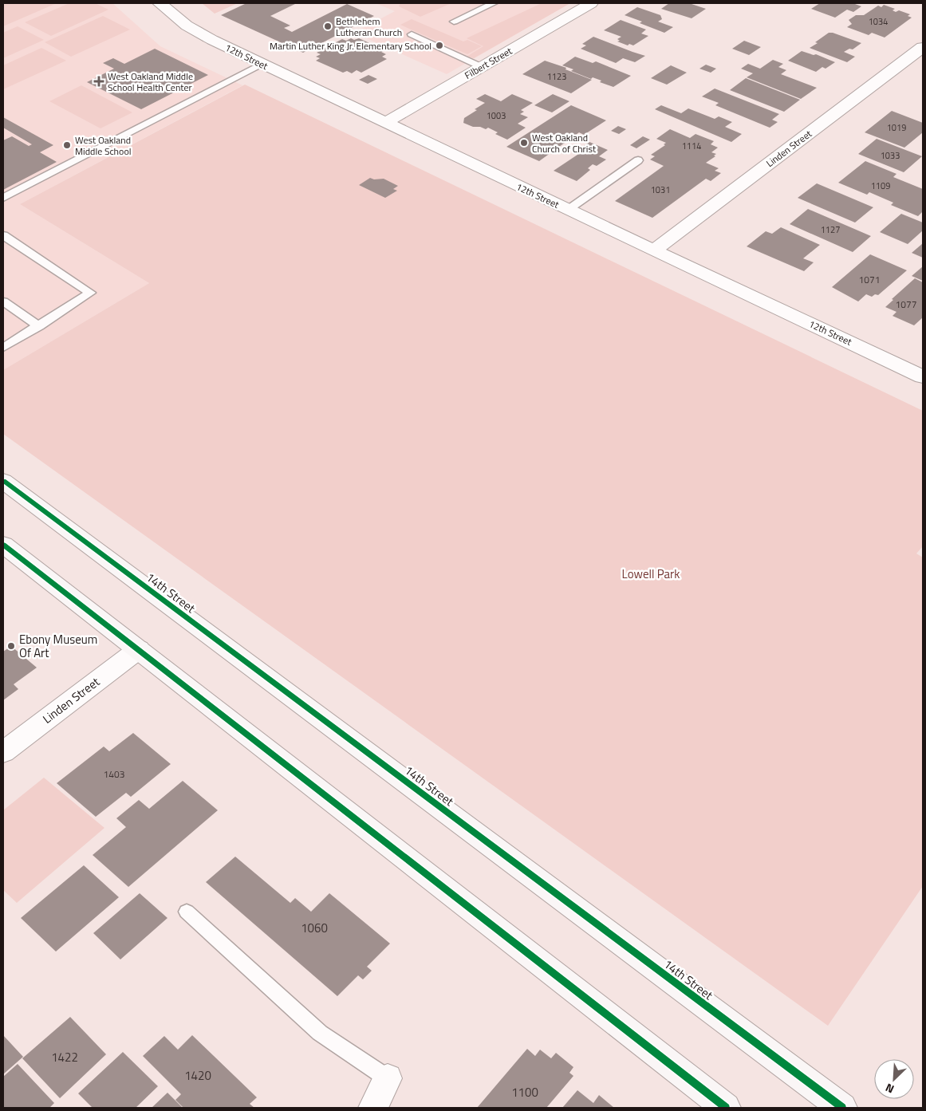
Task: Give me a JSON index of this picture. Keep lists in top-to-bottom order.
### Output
{
  "streets": {
    "main road": ["14th Street"],
    "street": ["12th Street", "Filbert Street", "Linden Street"]
  },
  "crossings": [
    ["12th Street", "Filbert Street"],
    ["12th Street", "Linden Street"]
  ],
  "parks": ["Lowell Park"],
  "places": {
    "other": [
      "Bethlehem Lutheran Church",
      "Martin Luther King Jr. Elementary School",
      "West Oakland Church of Christ",
      "West Oakland Middle School",
      "Ebony Museum Of Art"
    ],
    "health": ["West Oakland Middle School Health Center"]
  },
  "house_numbers": [
    "1034",
    "1123",
    "1003",
    "1019",
    "1114",
    "1033",
    "1109",
    "1031",
    "1127",
    "1071",
    "1077",
    "1403",
    "1060",
    "1422",
    "1420",
    "1100"
  ],
  "north": "bottom left"
}
